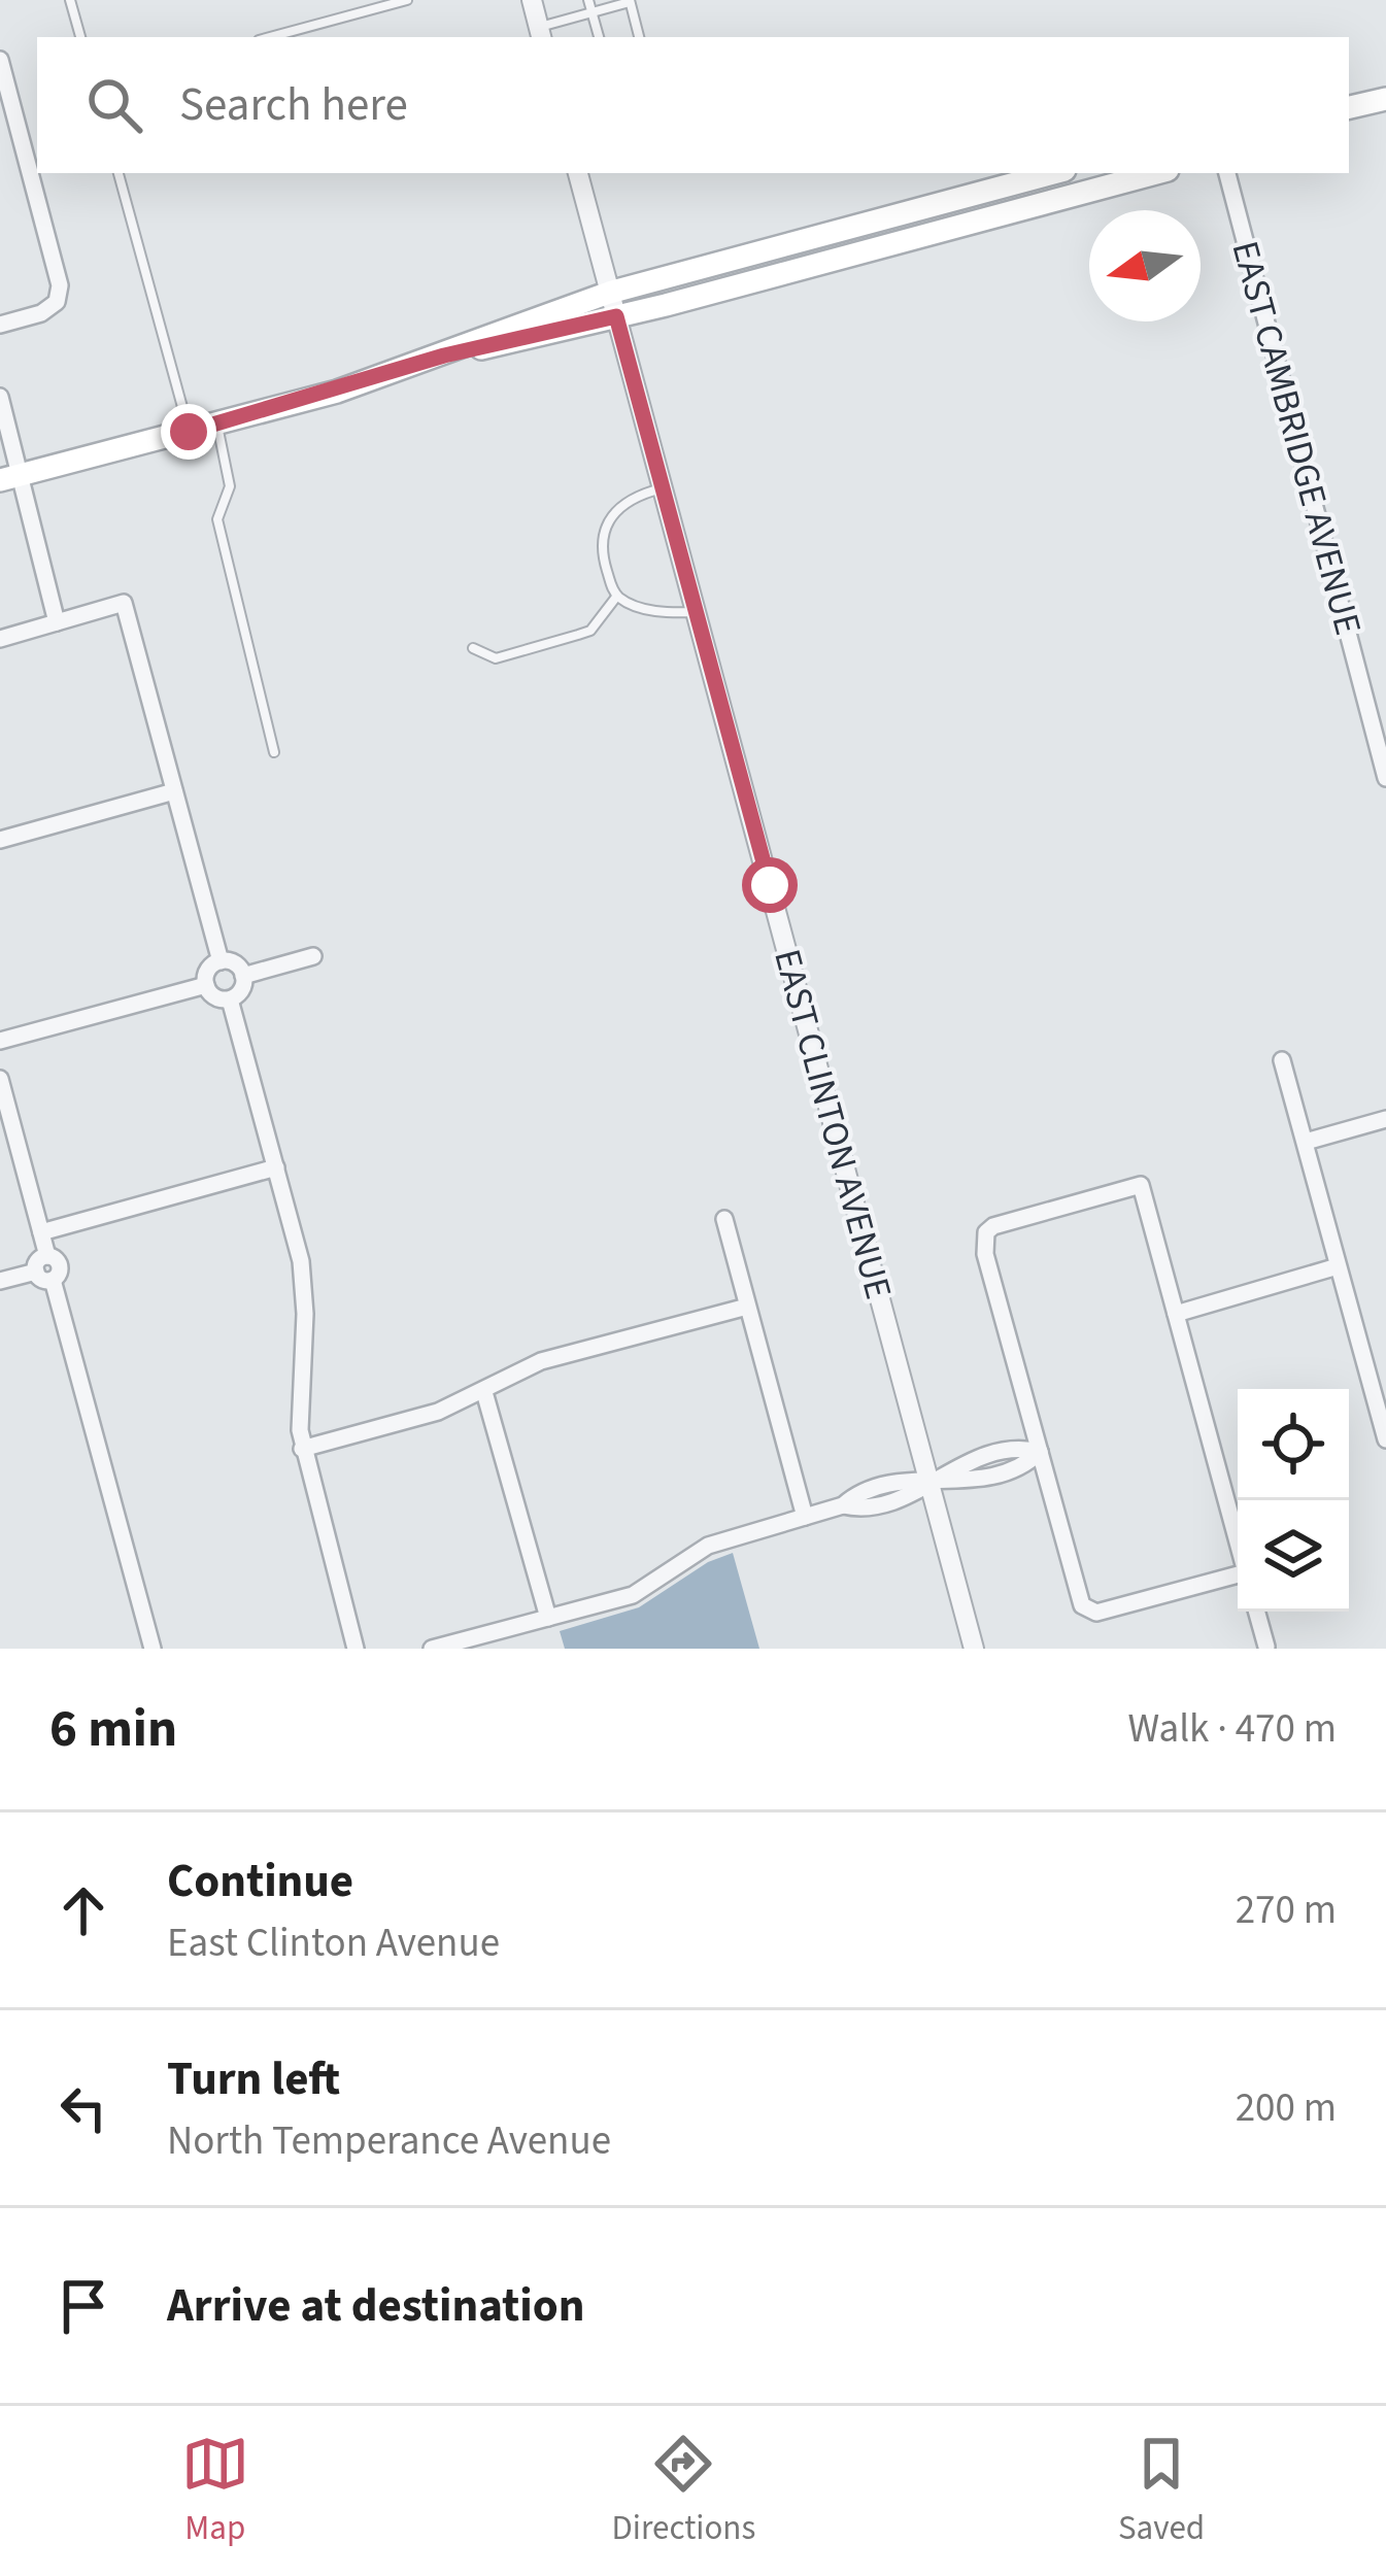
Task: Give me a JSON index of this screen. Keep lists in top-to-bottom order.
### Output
{
  "streets": {
    "street": ["EAST CAMBRIDGE AVENUE", "EAST CLINTON AVENUE"]
  },
  "north": "left",
  "page": {
    "search": "Search here",
    "heading": ["6 min", "Walk · 470 m"],
    "list": [
      ["Continue", "East Clinton Avenue", "270 m"],
      ["Turn left", "North Temperance Avenue", "200 m"],
      "Arrive at destination"
    ],
    "nav": ["Map", "Directions", "Saved"]
  }
}
